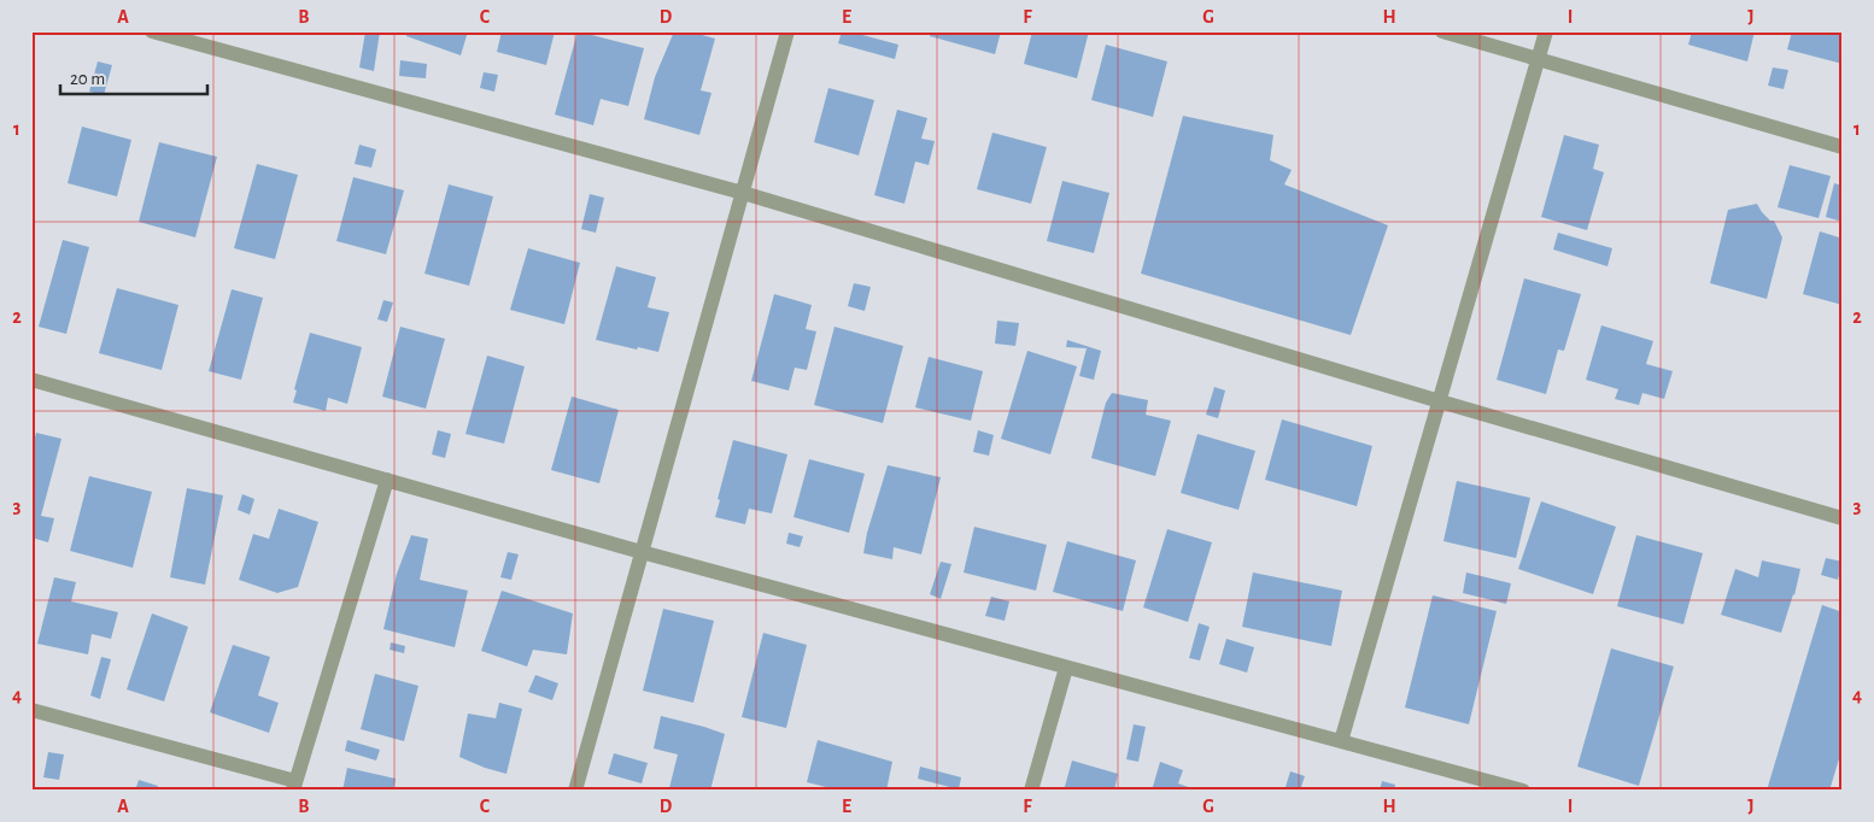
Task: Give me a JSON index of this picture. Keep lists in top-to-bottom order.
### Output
{
  "scale_bar": "20 m",
  "grid": {
    "columns": [
      "A",
      "B",
      "C",
      "D",
      "E",
      "F",
      "G",
      "H",
      "I",
      "J"
    ],
    "rows": [
      "1",
      "2",
      "3",
      "4"
    ]
  }
}
